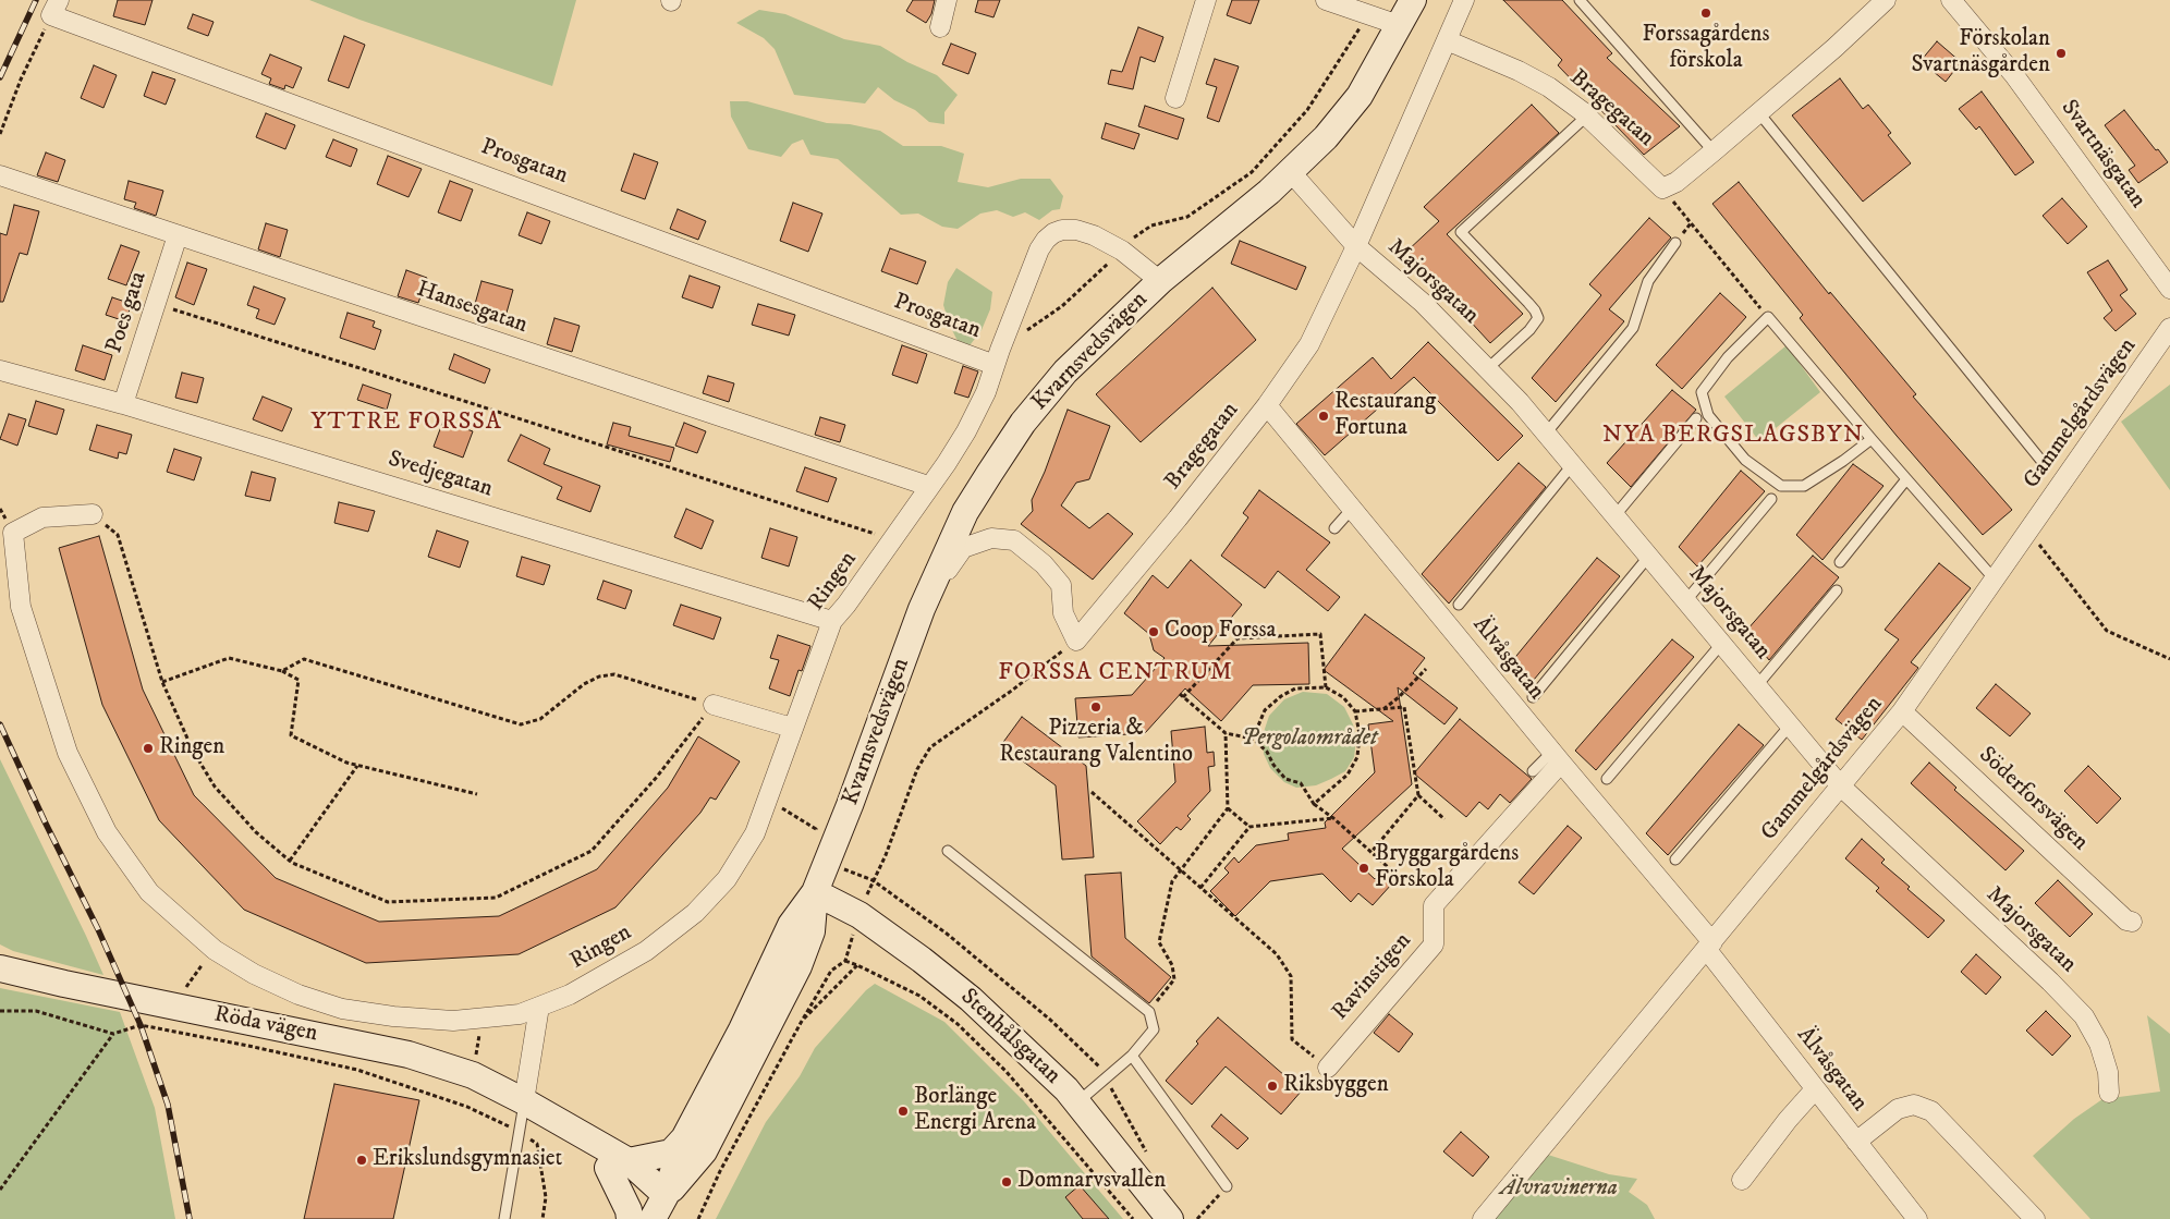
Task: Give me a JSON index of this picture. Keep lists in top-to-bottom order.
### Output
{
  "streets": {
    "street": [
      "Bragegatan",
      "Svartnäsgatan",
      "Prosgatan",
      "Majorsgatan",
      "Hansesgatan",
      "Poes gata",
      "Kvarnsvedsvägen",
      "Gammelgårdsvägen",
      "Svedjegatan",
      "Ringen",
      "Älvåsgatan",
      "Söderforsvägen",
      "Ravinstigen",
      "Röda vägen",
      "Stenhålsgatan"
    ]
  },
  "crossings": [
    ["Bragegatan", "Majorsgatan"],
    ["Bragegatan", "Älvåsgatan"],
    ["Prosgatan", "Ringen"],
    ["Majorsgatan", "Kvarnsvedsvägen"],
    ["Majorsgatan", "Gammelgårdsvägen"],
    ["Hansesgatan", "Poes gata"],
    ["Hansesgatan", "Ringen"],
    ["Poes gata", "Svedjegatan"],
    ["Kvarnsvedsvägen", "Ringen"],
    ["Kvarnsvedsvägen", "Röda vägen"],
    ["Kvarnsvedsvägen", "Stenhålsgatan"],
    ["Gammelgårdsvägen", "Älvåsgatan"],
    ["Gammelgårdsvägen", "Söderforsvägen"],
    ["Svedjegatan", "Ringen"],
    ["Älvåsgatan", "Ravinstigen"]
  ],
  "districts": ["YTTRE FORSSA", "NYA BERGSLAGSBYN", "FORSSA CENTRUM"],
  "parks": ["Pergolaområdet", "Älvravinerna"],
  "places": [
    "Forssagårdens förskola",
    "Förskolan Svartnäsgården",
    "Restaurang Fortuna",
    "Coop Forssa",
    "Pizzeria & Restaurang Valentino",
    "Ringen",
    "Bryggargårdens Förskola",
    "Riksbyggen",
    "Borlänge Energi Arena",
    "Erikslundsgymnasiet",
    "Domnarvsvallen"
  ]
}
